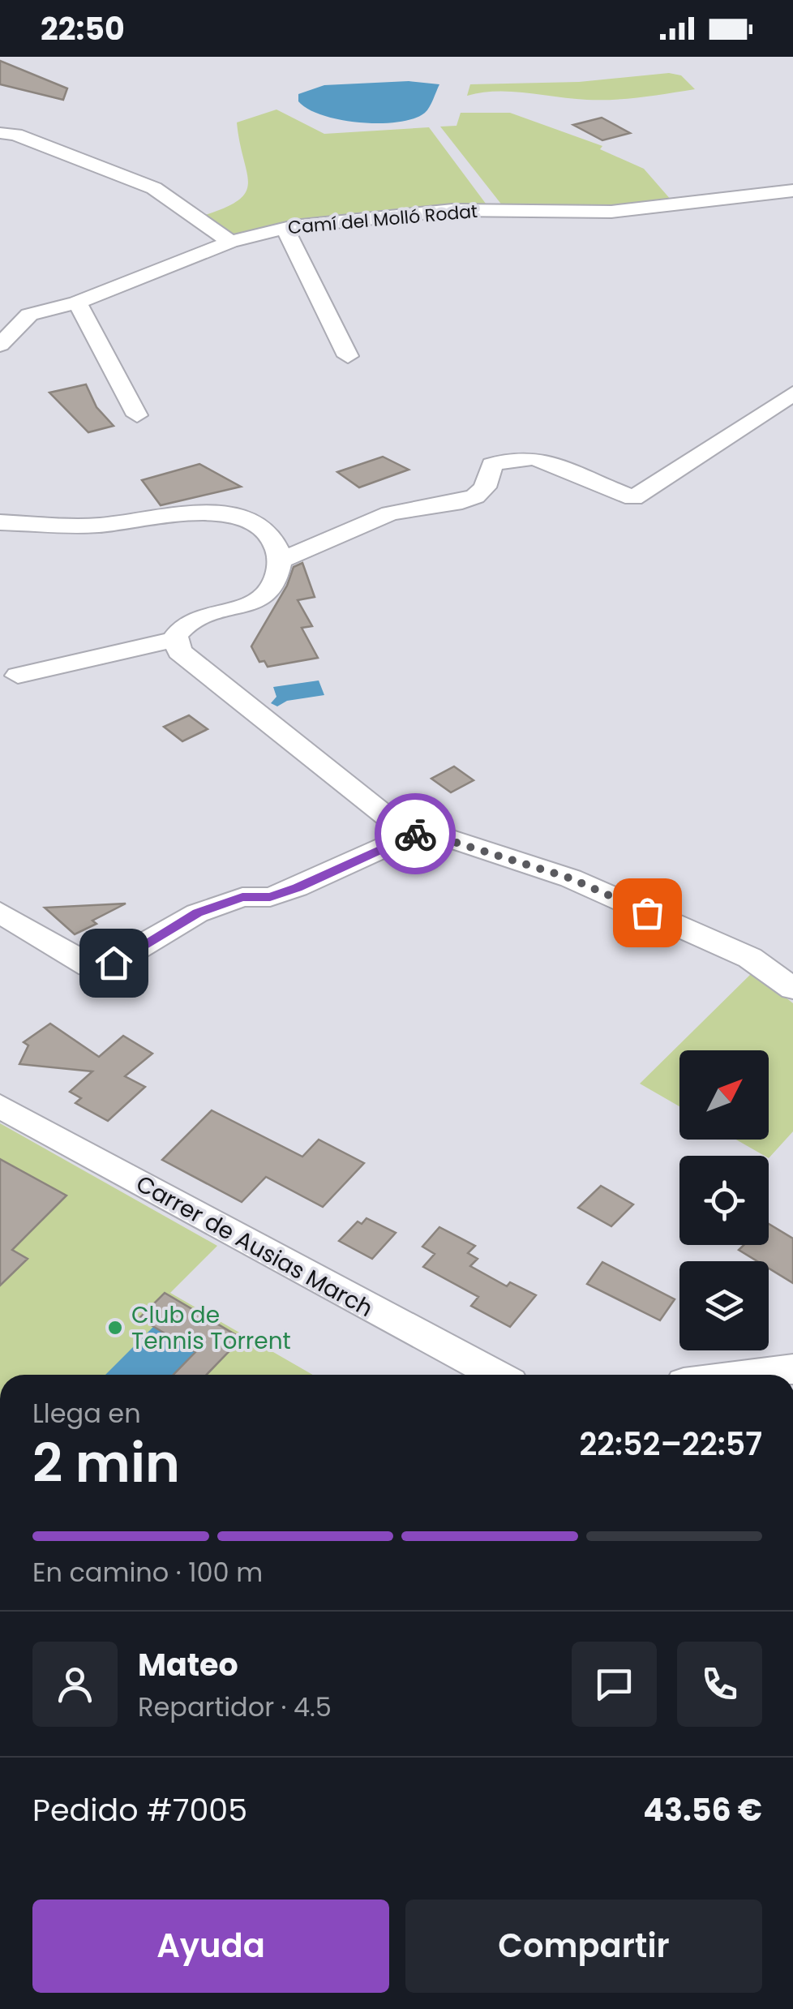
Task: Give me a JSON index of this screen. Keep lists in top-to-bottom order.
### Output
{
  "streets": {
    "street": ["Camí del Molló Rodat", "Carrer de Ausias March"]
  },
  "places": ["Club de Tennis Torrent"],
  "north": "top right",
  "page": {
    "status": "22:50",
    "heading": ["2 min", "Llega en", "22:52–22:57"],
    "panel": [
      "Mateo",
      "Repartidor · 4.5",
      "Pedido #7005",
      "43.56 €"
    ],
    "bar": "En camino · 100 m",
    "buttons": ["Ayuda", "Compartir"]
  }
}
